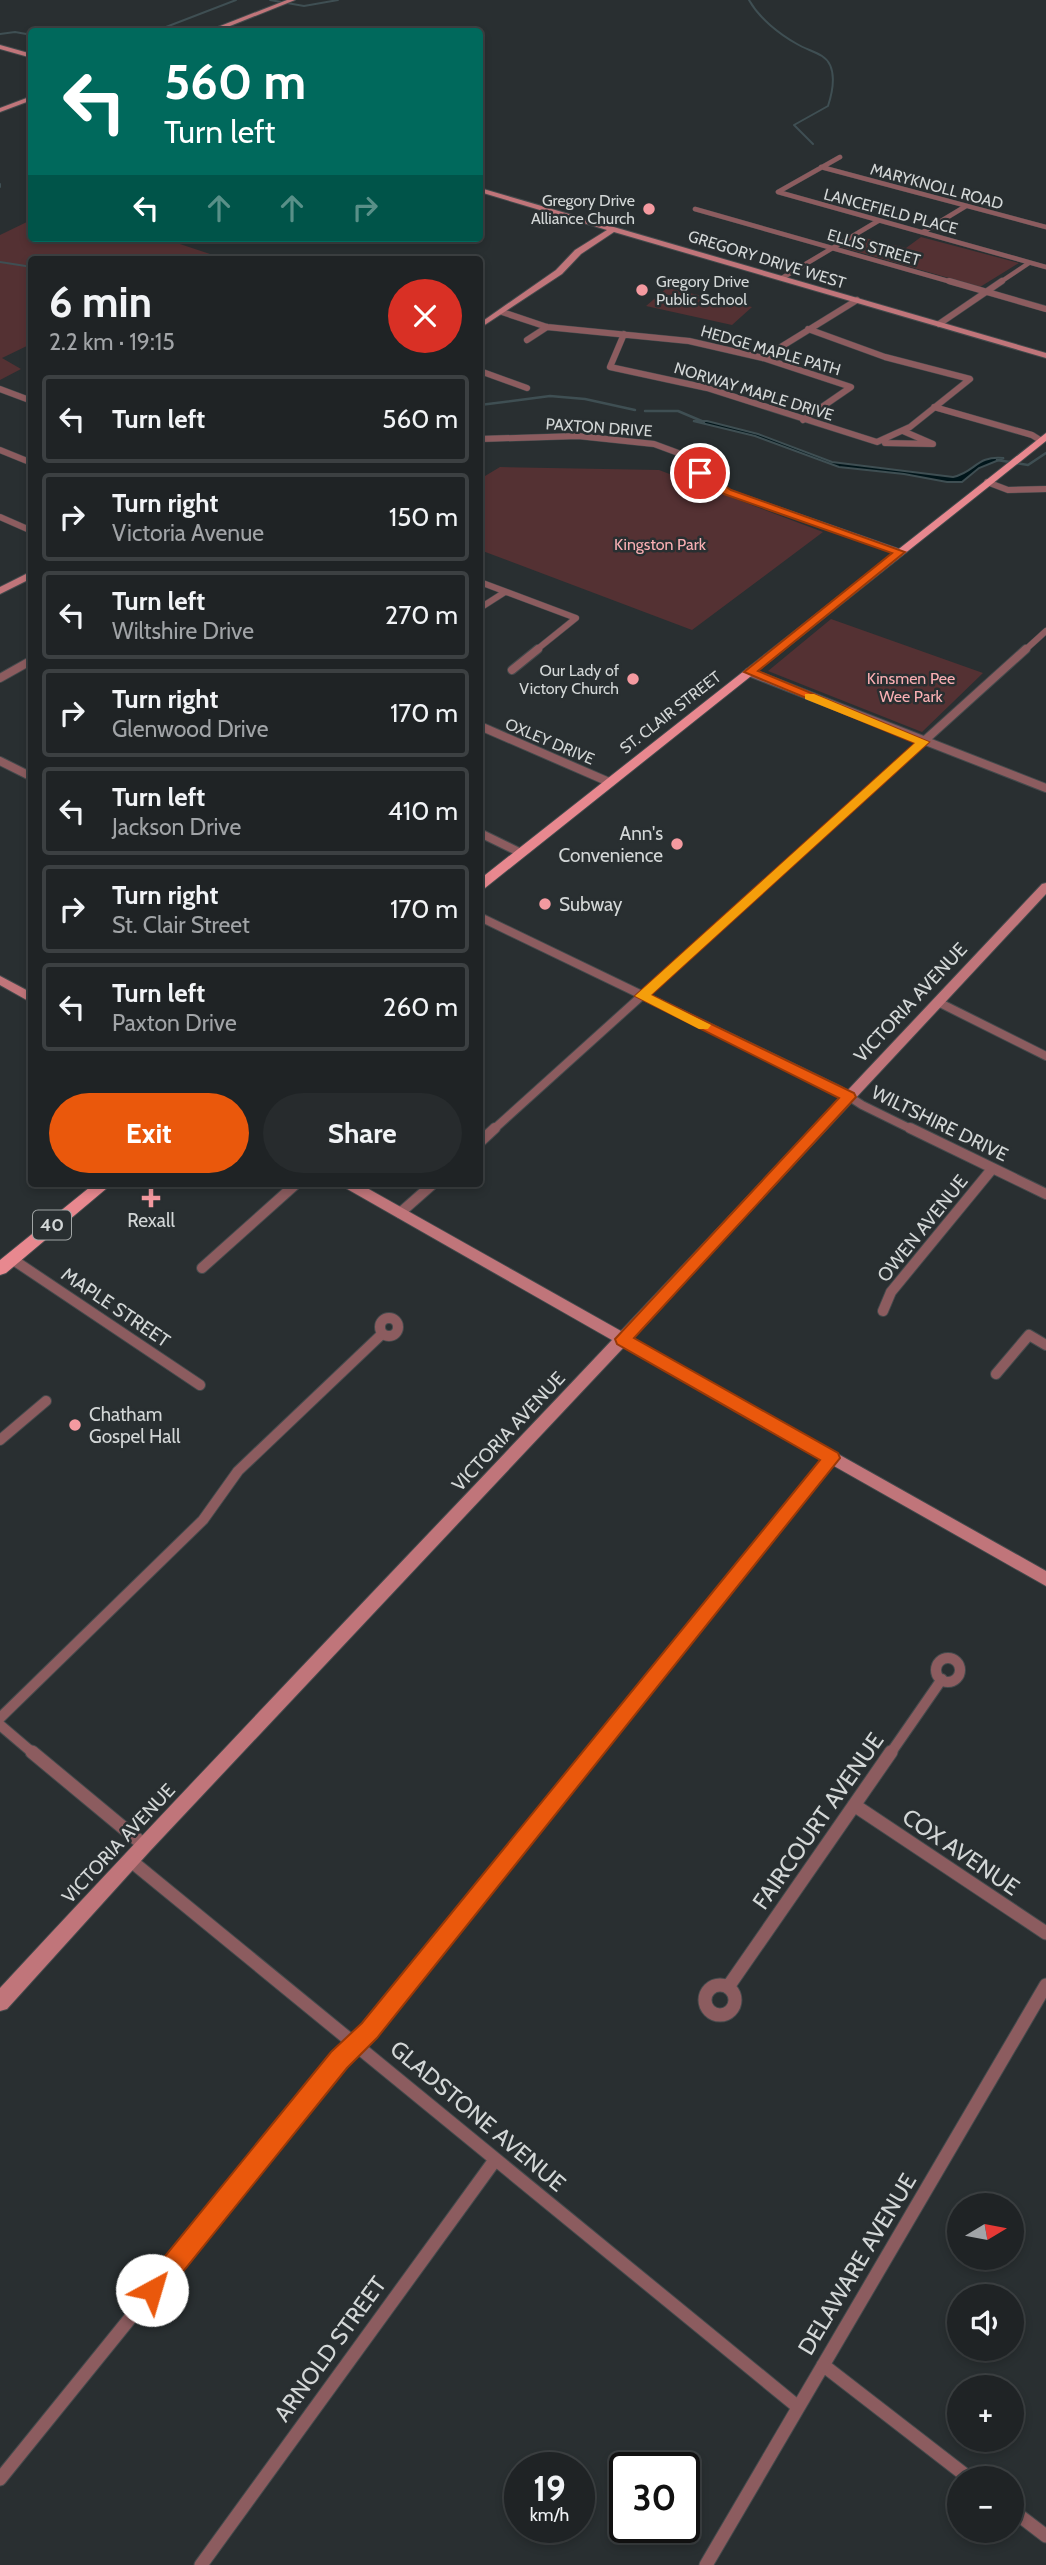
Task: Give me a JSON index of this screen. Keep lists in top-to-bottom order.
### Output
{
  "streets": {
    "main road": ["ST. CLAIR STREET", "40"],
    "street": [
      "MARYKNOLL ROAD",
      "LANCEFIELD PLACE",
      "ELLIS STREET",
      "GREGORY DRIVE WEST",
      "HEDGE MAPLE PATH",
      "NORWAY MAPLE DRIVE",
      "PAXTON DRIVE",
      "OXLEY DRIVE",
      "VICTORIA AVENUE",
      "WILTSHIRE DRIVE",
      "OWEN AVENUE",
      "MAPLE STREET",
      "FAIRCOURT AVENUE",
      "COX AVENUE",
      "GLADSTONE AVENUE",
      "DELAWARE AVENUE",
      "ARNOLD STREET"
    ]
  },
  "crossings": [
    ["MARYKNOLL ROAD", "LANCEFIELD PLACE"],
    ["HEDGE MAPLE PATH", "NORWAY MAPLE DRIVE"],
    ["PAXTON DRIVE", "ST. CLAIR STREET"],
    ["ST. CLAIR STREET", "OXLEY DRIVE"],
    ["VICTORIA AVENUE", "WILTSHIRE DRIVE"],
    ["VICTORIA AVENUE", "GLADSTONE AVENUE"],
    ["WILTSHIRE DRIVE", "OWEN AVENUE"],
    ["40", "MAPLE STREET"],
    ["FAIRCOURT AVENUE", "COX AVENUE"],
    ["GLADSTONE AVENUE", "DELAWARE AVENUE"],
    ["GLADSTONE AVENUE", "ARNOLD STREET"]
  ],
  "parks": ["Kingston Park", "Kinsmen Pee Wee Park"],
  "places": {
    "other": [
      "Gregory Drive Alliance Church",
      "Gregory Drive Public School",
      "Our Lady of Victory Church",
      "Ann's Convenience",
      "Subway",
      "Chatham Gospel Hall"
    ],
    "health": ["Rexall"]
  },
  "north": "right",
  "page": {
    "turn": ["560 m", "Turn left"],
    "heading": ["6 min", "2.2 km · 19:15"],
    "list": [
      {
        "name": "Turn left",
        "value": "560 m"
      },
      {
        "name": "Turn right",
        "note": "Victoria Avenue",
        "value": "150 m"
      },
      {
        "name": "Turn left",
        "note": "Wiltshire Drive",
        "value": "270 m"
      },
      {
        "name": "Turn right",
        "note": "Glenwood Drive",
        "value": "170 m"
      },
      {
        "name": "Turn left",
        "note": "Jackson Drive",
        "value": "410 m"
      },
      {
        "name": "Turn right",
        "note": "St. Clair Street",
        "value": "170 m"
      },
      {
        "name": "Turn left",
        "note": "Paxton Drive",
        "value": "260 m"
      }
    ],
    "buttons": ["Exit", "Share"],
    "map_buttons": ["+", "−"],
    "speed": "19 km/h",
    "limit": "30"
  }
}
